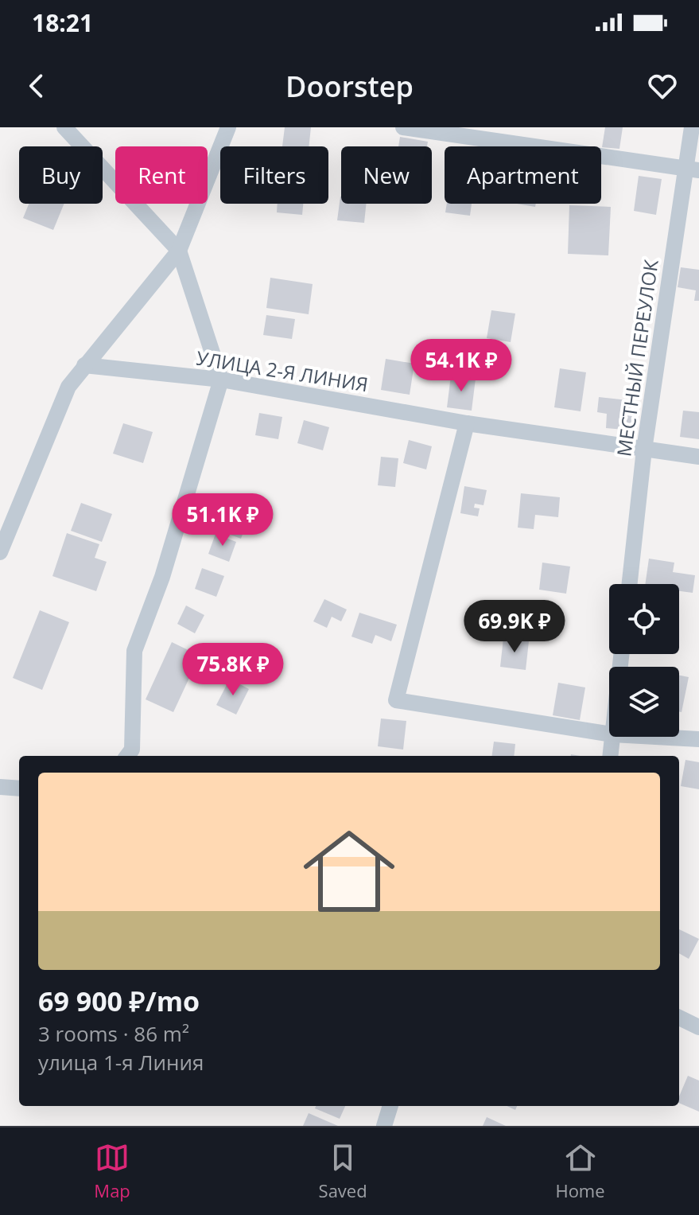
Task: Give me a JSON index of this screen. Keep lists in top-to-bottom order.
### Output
{
  "streets": {
    "street": ["МЕСТНЫЙ ПЕРЕУЛОК", "УЛИЦА 2-Я ЛИНИЯ"]
  },
  "crossings": [
    ["МЕСТНЫЙ ПЕРЕУЛОК", "УЛИЦА 2-Я ЛИНИЯ"]
  ],
  "page": {
    "status": "18:21",
    "header": "Doorstep",
    "chip": [
      "Buy",
      "Rent",
      "Filters",
      "New",
      "Apartment"
    ],
    "price": [
      "54.1K ₽",
      "51.1K ₽",
      "69.9K ₽",
      "75.8K ₽"
    ],
    "list": [
      {
        "name": "69 900 ₽/mo",
        "note": "3 rooms · 86 m² · улица 1-я Линия"
      }
    ],
    "tabs": ["Map", "Saved", "Home"]
  }
}
